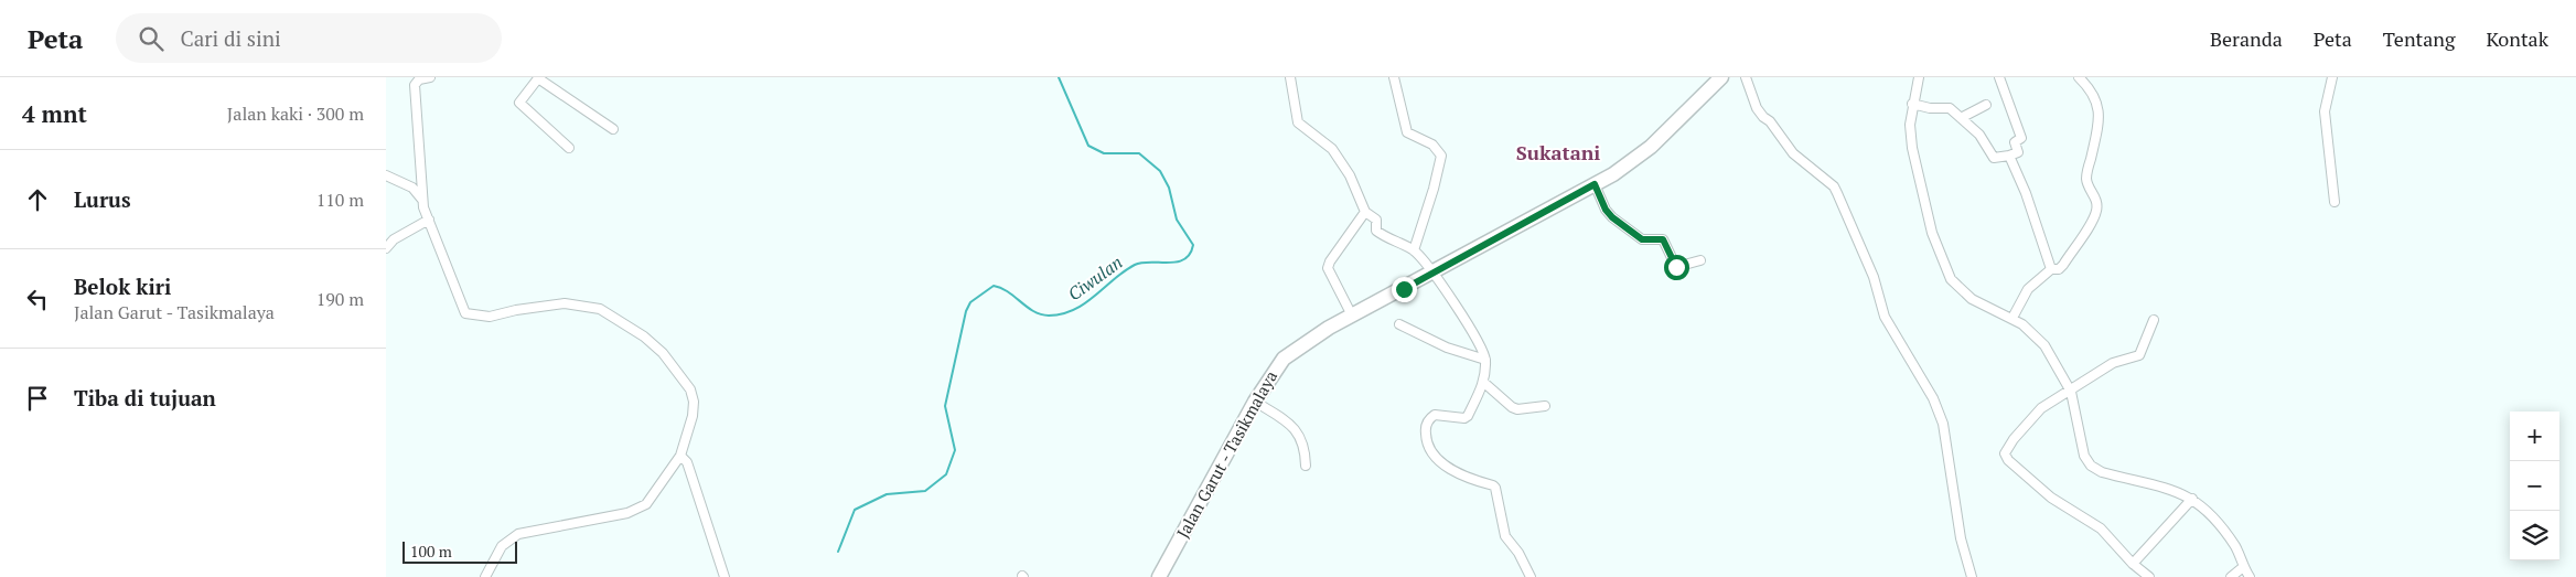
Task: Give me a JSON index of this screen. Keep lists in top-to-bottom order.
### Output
{
  "streets": {
    "main road": ["Jalan Garut - Tasikmalaya"]
  },
  "districts": ["Sukatani"],
  "water": ["Ciwulan"],
  "scale_bar": "100 m",
  "page": {
    "header": "Peta",
    "search": "Cari di sini",
    "nav": [
      "Beranda",
      "Peta",
      "Tentang",
      "Kontak"
    ],
    "heading": ["4 mnt", "Jalan kaki · 300 m"],
    "list": [
      ["Lurus", "110 m"],
      ["Belok kiri", "Jalan Garut - Tasikmalaya", "190 m"],
      "Tiba di tujuan"
    ],
    "map_buttons": ["+", "−"],
    "scale": "100 m"
  }
}
